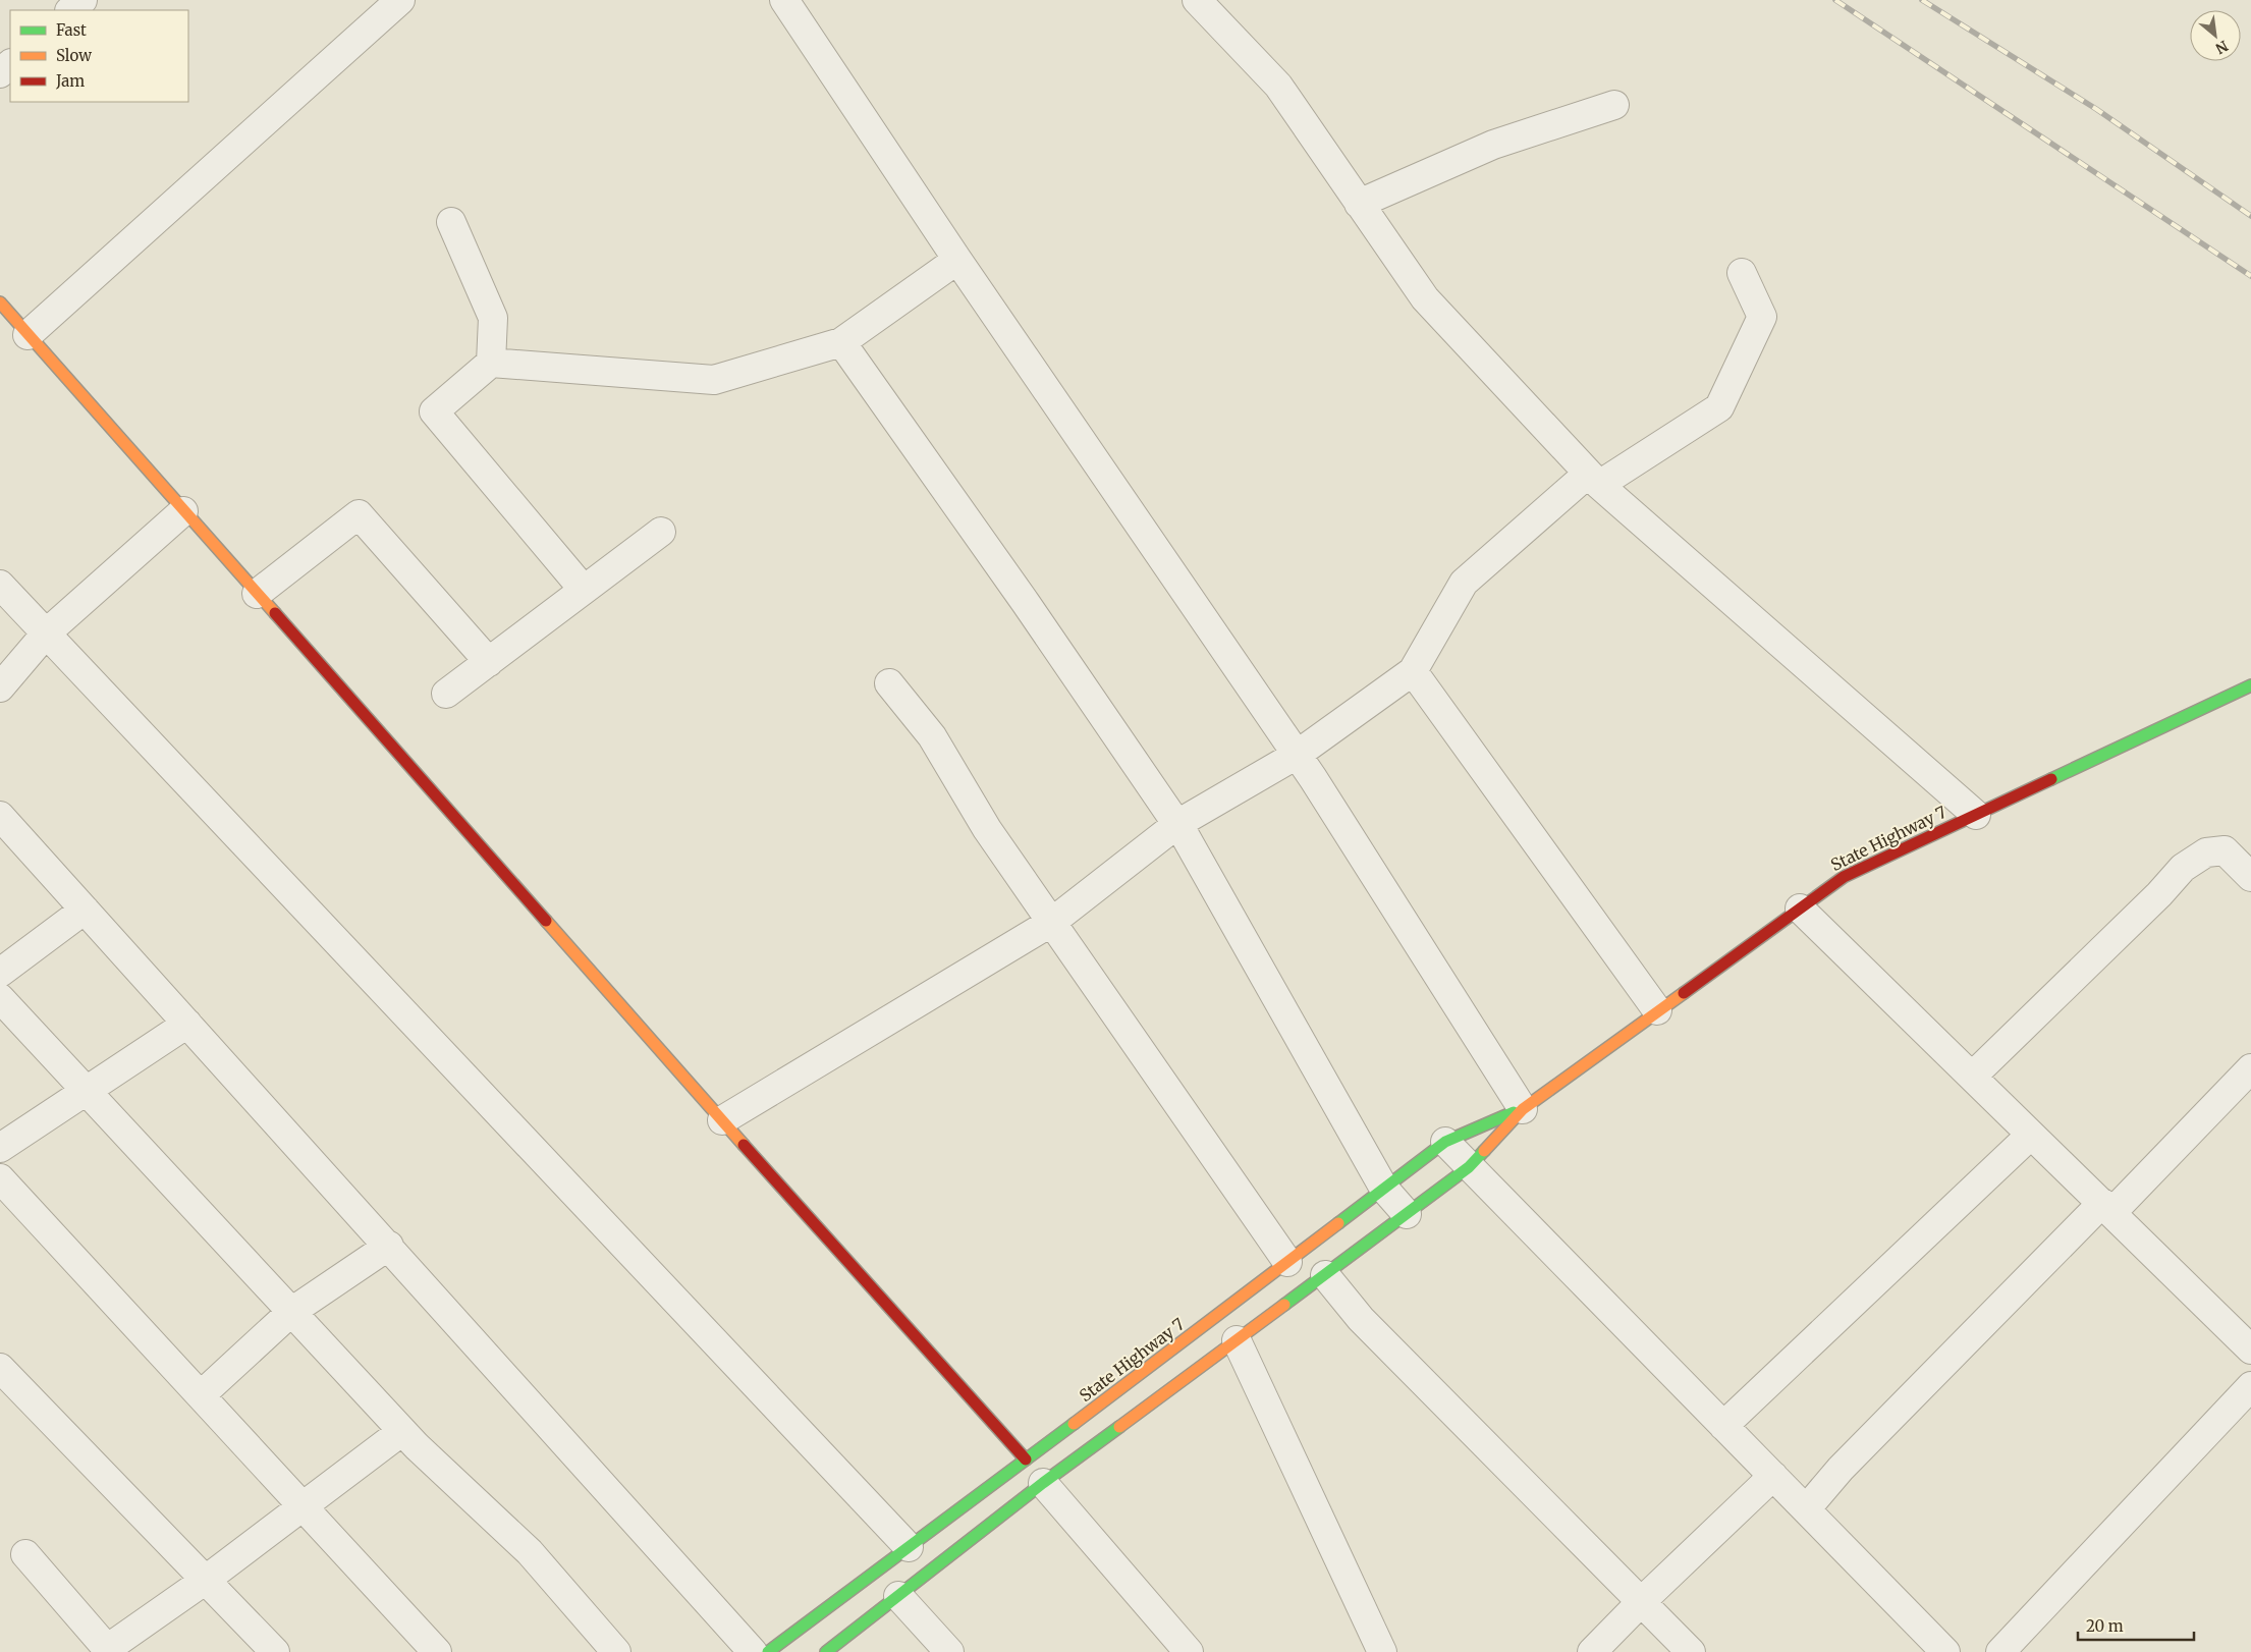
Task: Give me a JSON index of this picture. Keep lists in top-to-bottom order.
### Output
{
  "streets": {
    "main road": ["State Highway 7"]
  },
  "legend": ["Fast", "Slow", "Jam"],
  "scale_bar": "20 m",
  "north": "bottom right"
}
